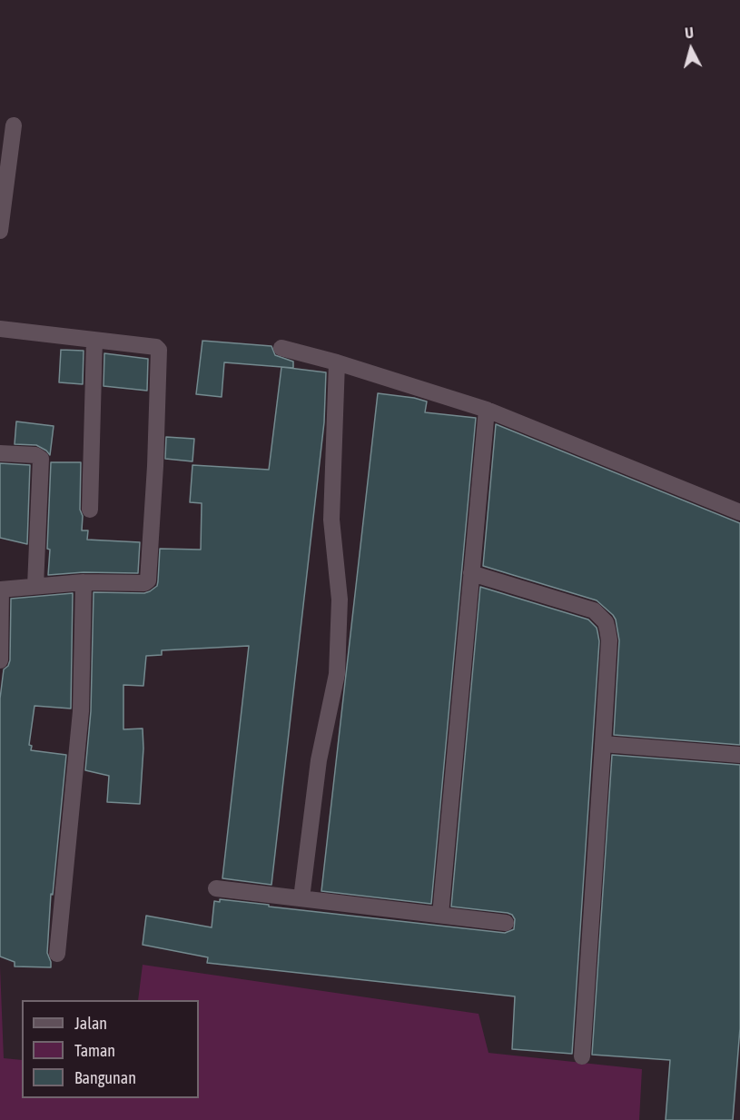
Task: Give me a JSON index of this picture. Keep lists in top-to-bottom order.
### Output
{
  "legend": ["Jalan", "Taman", "Bangunan"],
  "north": "top"
}
